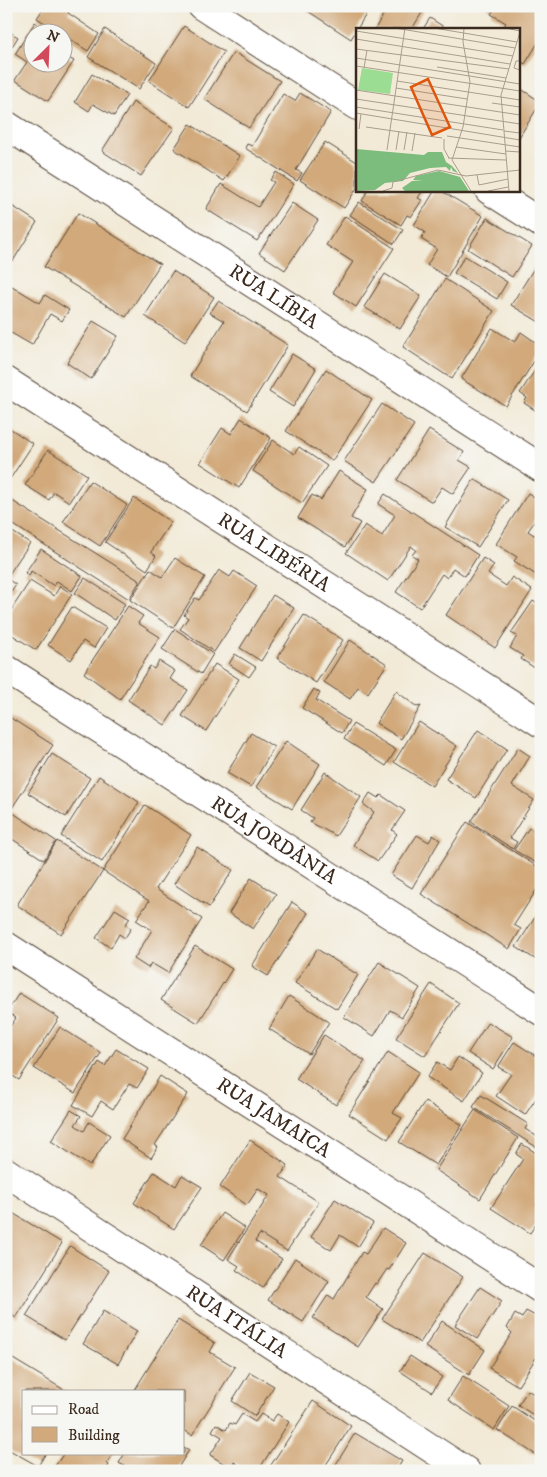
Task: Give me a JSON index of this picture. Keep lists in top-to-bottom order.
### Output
{
  "streets": {
    "street": [
      "RUA LÍBIA",
      "RUA LIBÉRIA",
      "RUA JORDÂNIA",
      "RUA JAMAICA",
      "RUA ITÁLIA"
    ]
  },
  "legend": ["Road", "Building"],
  "north": "top right"
}
